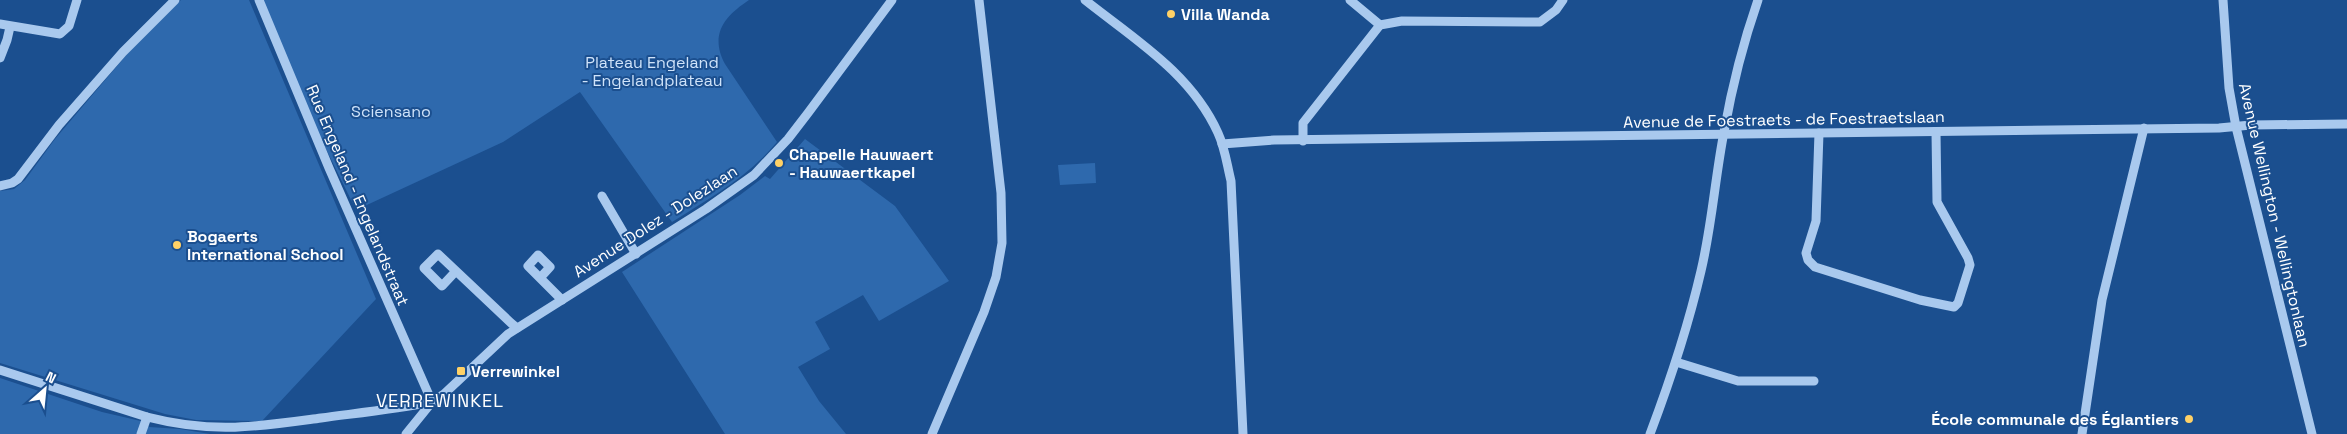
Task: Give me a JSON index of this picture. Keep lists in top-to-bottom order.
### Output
{
  "streets": {
    "street": [
      "Avenue de Foestraets - de Foestraetslaan",
      "Rue Engeland - Engelandstraat",
      "Avenue Wellington - Wellingtonlaan",
      "Avenue Dolez - Dolezlaan"
    ]
  },
  "crossings": [
    ["Avenue de Foestraets - de Foestraetslaan", "Avenue Wellington - Wellingtonlaan"],
    ["Rue Engeland - Engelandstraat", "Avenue Dolez - Dolezlaan"]
  ],
  "districts": ["VERREWINKEL"],
  "parks": ["Plateau Engeland - Engelandplateau", "Sciensano"],
  "places": {
    "other": [
      "Villa Wanda",
      "Chapelle Hauwaert - Hauwaertkapel",
      "Bogaerts International School",
      "École communale des Églantiers"
    ],
    "transit": ["Verrewinkel"]
  },
  "north": "top right"
}
